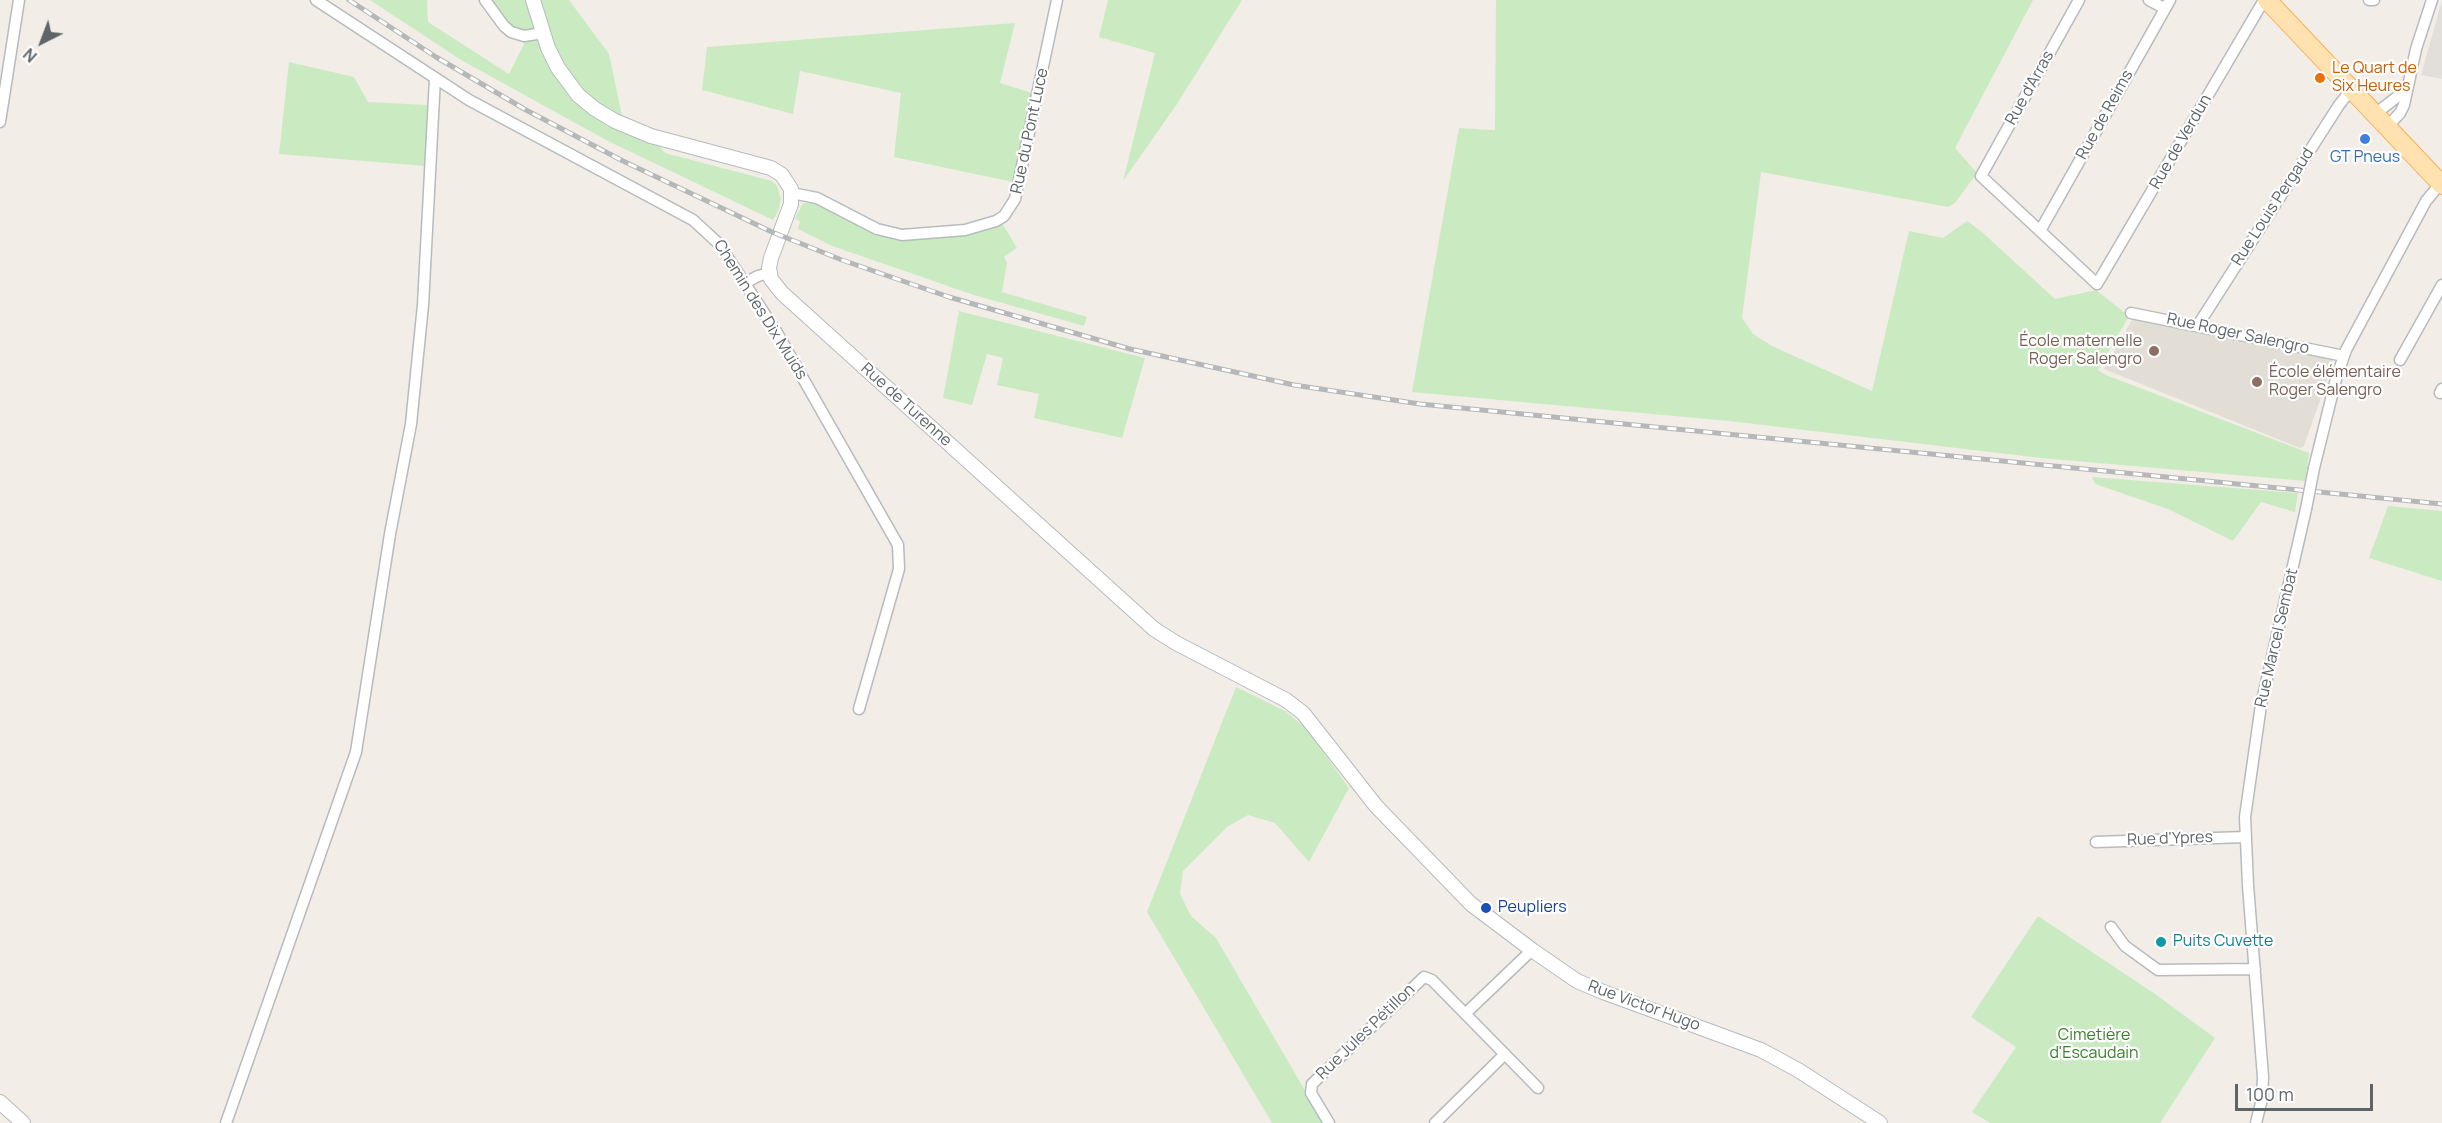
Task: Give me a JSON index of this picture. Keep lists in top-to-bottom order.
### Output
{
  "streets": {
    "street": [
      "Rue d'Arras",
      "Rue de Reims",
      "Rue du Pont Luce",
      "Rue de Verdun",
      "Rue Louis Pergaud",
      "Chemin des Dix Muids",
      "Rue Roger Salengro",
      "Rue de Turenne",
      "Rue Marcel Sembat",
      "Rue d'Ypres",
      "Rue Victor Hugo",
      "Rue Jules Pétillon"
    ]
  },
  "crossings": [
    ["Rue d'Arras", "Rue de Reims"],
    ["Rue d'Arras", "Rue de Verdun"],
    ["Rue de Reims", "Rue de Verdun"],
    ["Rue Louis Pergaud", "Rue Roger Salengro"],
    ["Rue Roger Salengro", "Rue Marcel Sembat"],
    ["Rue de Turenne", "Rue Victor Hugo"],
    ["Rue Marcel Sembat", "Rue d'Ypres"]
  ],
  "parks": ["Cimetière d'Escaudain"],
  "places": [
    "Le Quart de Six Heures",
    "GT Pneus",
    "École maternelle Roger Salengro",
    "École élémentaire Roger Salengro",
    "Peupliers",
    "Puits Cuvette"
  ],
  "scale_bar": "100 m",
  "north": "bottom left"
}
